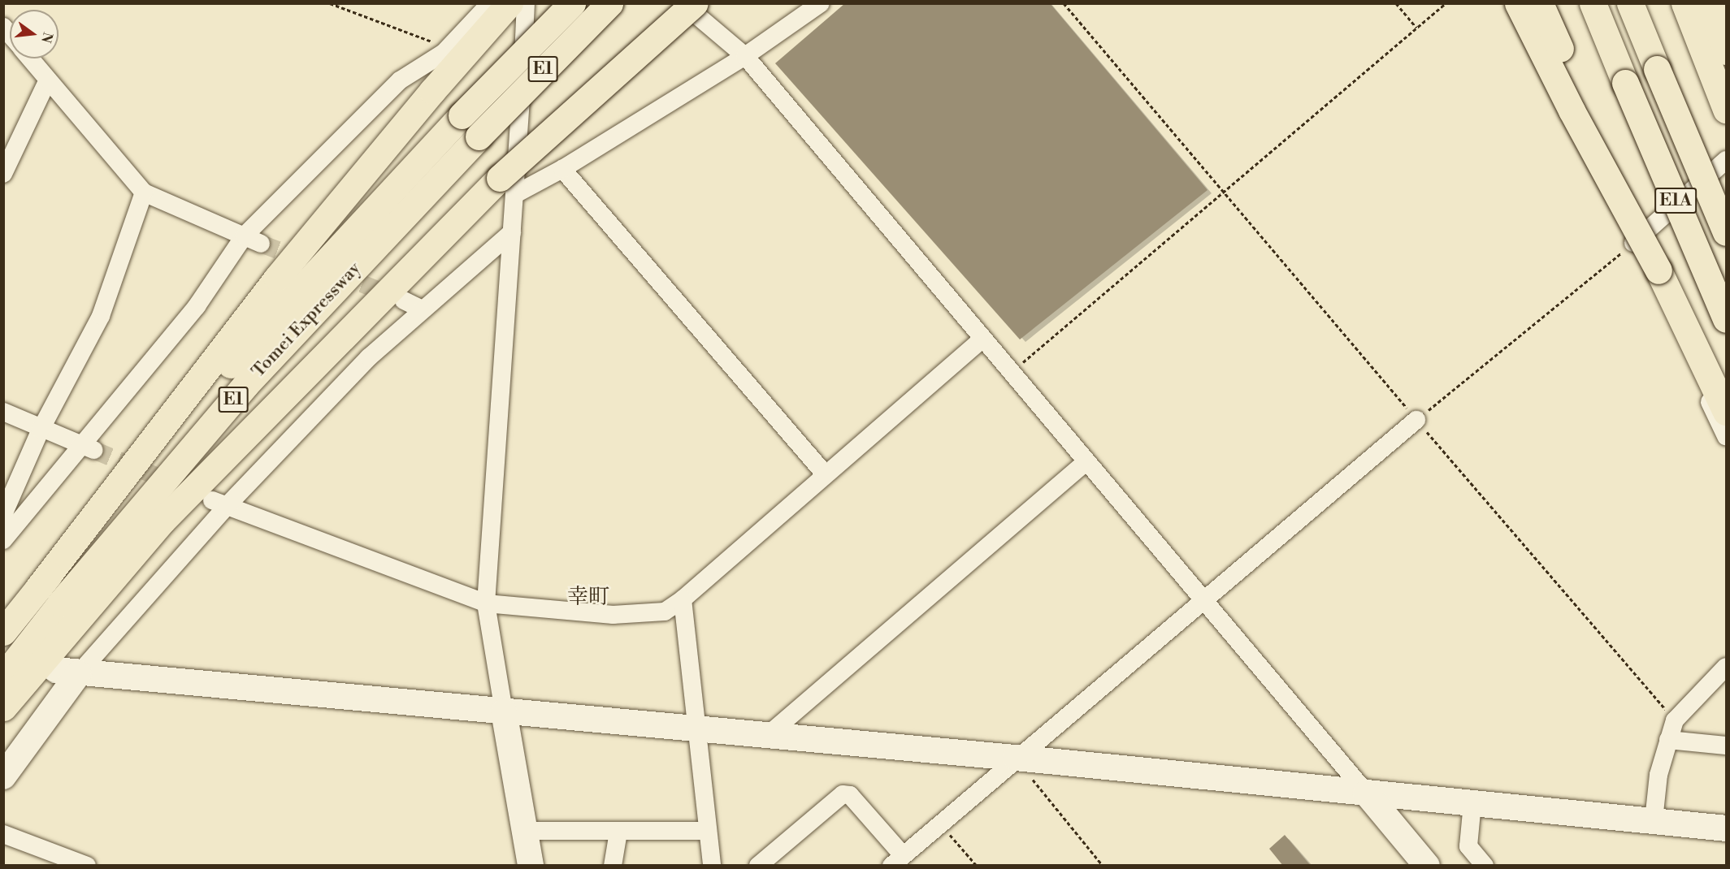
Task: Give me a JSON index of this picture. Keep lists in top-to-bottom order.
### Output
{
  "streets": {
    "highway": ["E1", "E1A", "Tomei Expressway"]
  },
  "districts": ["幸町"],
  "north": "right"
}
